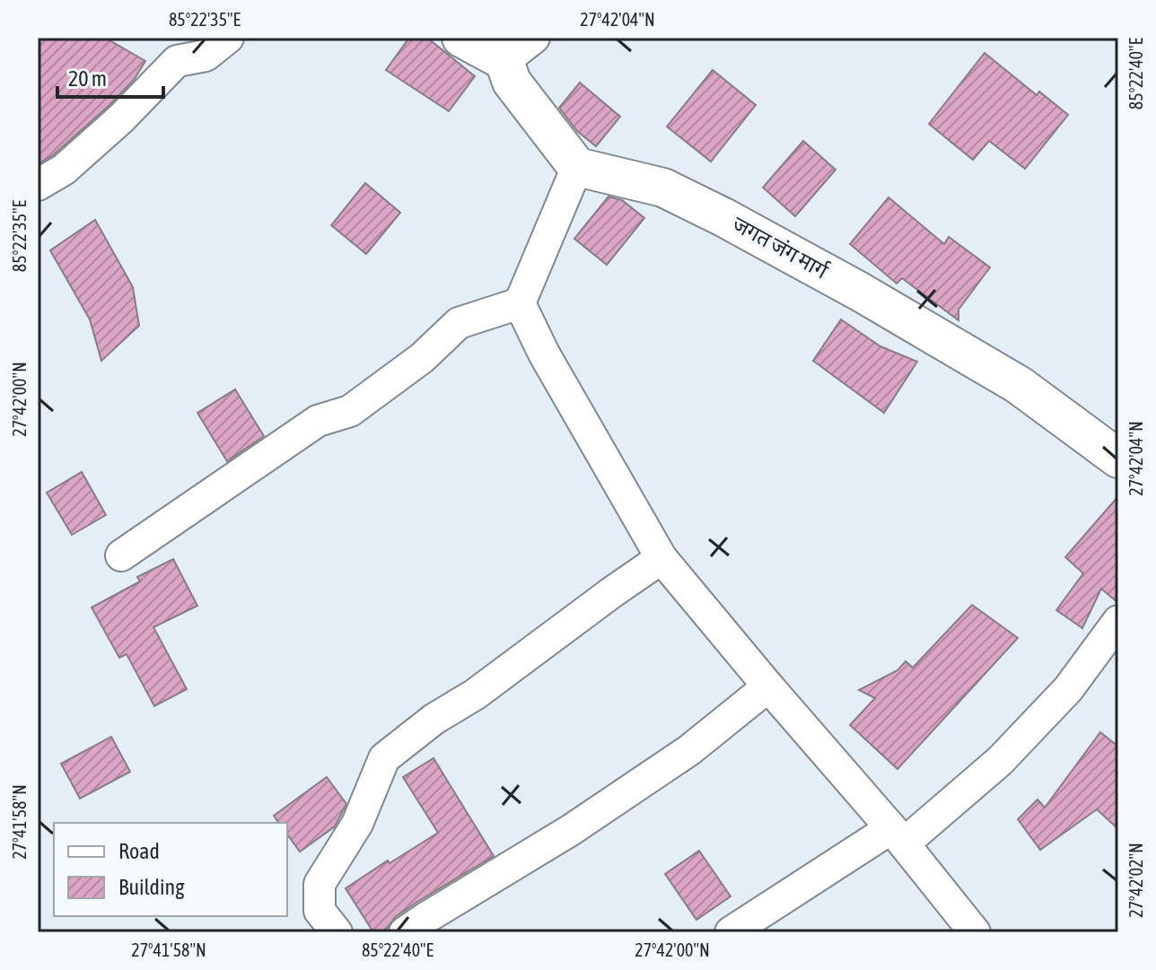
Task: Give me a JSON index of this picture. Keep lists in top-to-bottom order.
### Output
{
  "streets": {
    "street": ["जगत जंग मार्ग"]
  },
  "legend": ["Road", "Building"],
  "scale_bar": "20 m",
  "coordinates": [
    "85°22'35\"E",
    "27°42'04\"N",
    "85°22'40\"E",
    "27°42'00\"N",
    "27°41'58\"N",
    "27°42'02\"N"
  ]
}
